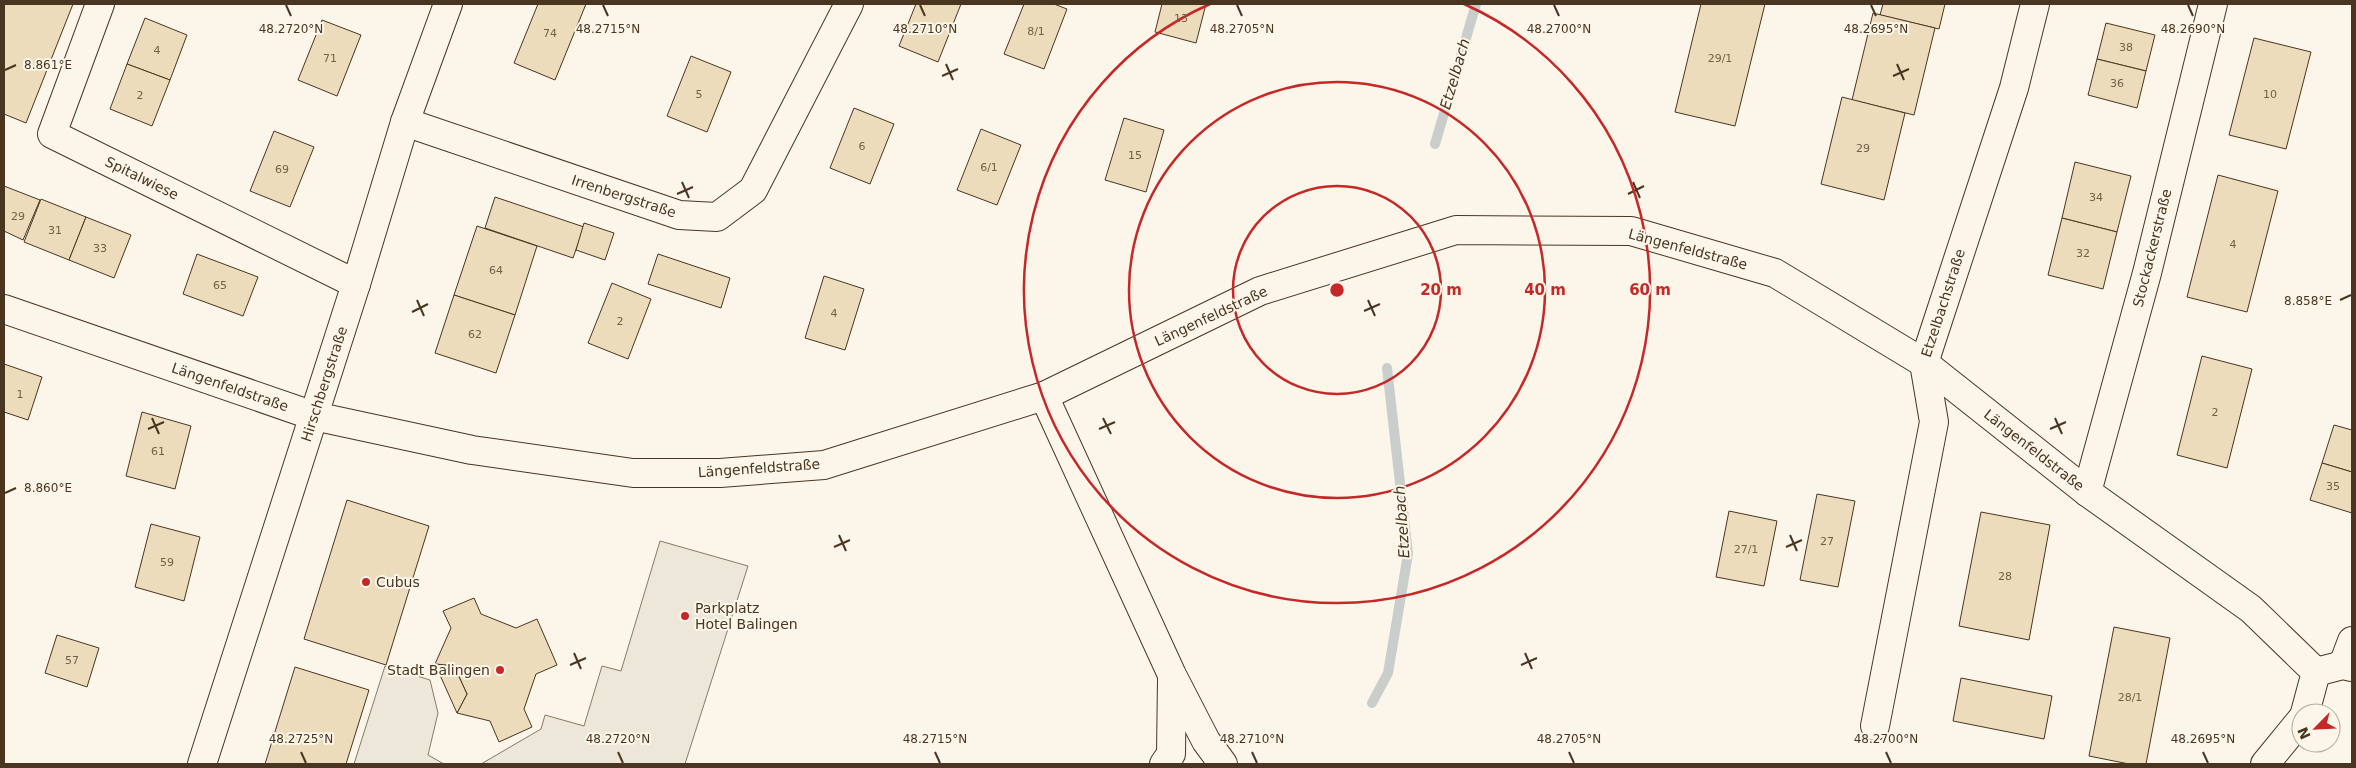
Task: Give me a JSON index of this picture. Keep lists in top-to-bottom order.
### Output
{
  "streets": {
    "main road": [
      "Spitalwiese",
      "Irrenbergstraße",
      "Stockackerstraße",
      "Längenfeldstraße",
      "Etzelbachstraße",
      "Hirschbergstraße"
    ]
  },
  "crossings": [
    ["Spitalwiese", "Hirschbergstraße"],
    ["Irrenbergstraße", "Hirschbergstraße"],
    ["Stockackerstraße", "Längenfeldstraße"],
    ["Längenfeldstraße", "Etzelbachstraße"],
    ["Längenfeldstraße", "Hirschbergstraße"]
  ],
  "water": ["Etzelbach"],
  "places": ["Cubus", "Parkplatz Hotel Balingen", "Stadt Balingen"],
  "house_numbers": [
    "13",
    "8/1",
    "74",
    "38",
    "4",
    "71",
    "29/1",
    "36",
    "5",
    "10",
    "2",
    "6",
    "29",
    "15",
    "6/1",
    "69",
    "34",
    "29",
    "31",
    "4",
    "33",
    "32",
    "64",
    "65",
    "4",
    "2",
    "62",
    "1",
    "2",
    "61",
    "35",
    "27",
    "27/1",
    "59",
    "28",
    "57",
    "28/1"
  ],
  "north": "bottom left",
  "coordinates": [
    "48.2720°N",
    "48.2715°N",
    "48.2710°N",
    "48.2705°N",
    "48.2700°N",
    "48.2695°N",
    "48.2690°N",
    "8.861°E",
    "8.858°E",
    "8.860°E",
    "48.2725°N"
  ],
  "rings": ["20 m", "40 m", "60 m"]
}
